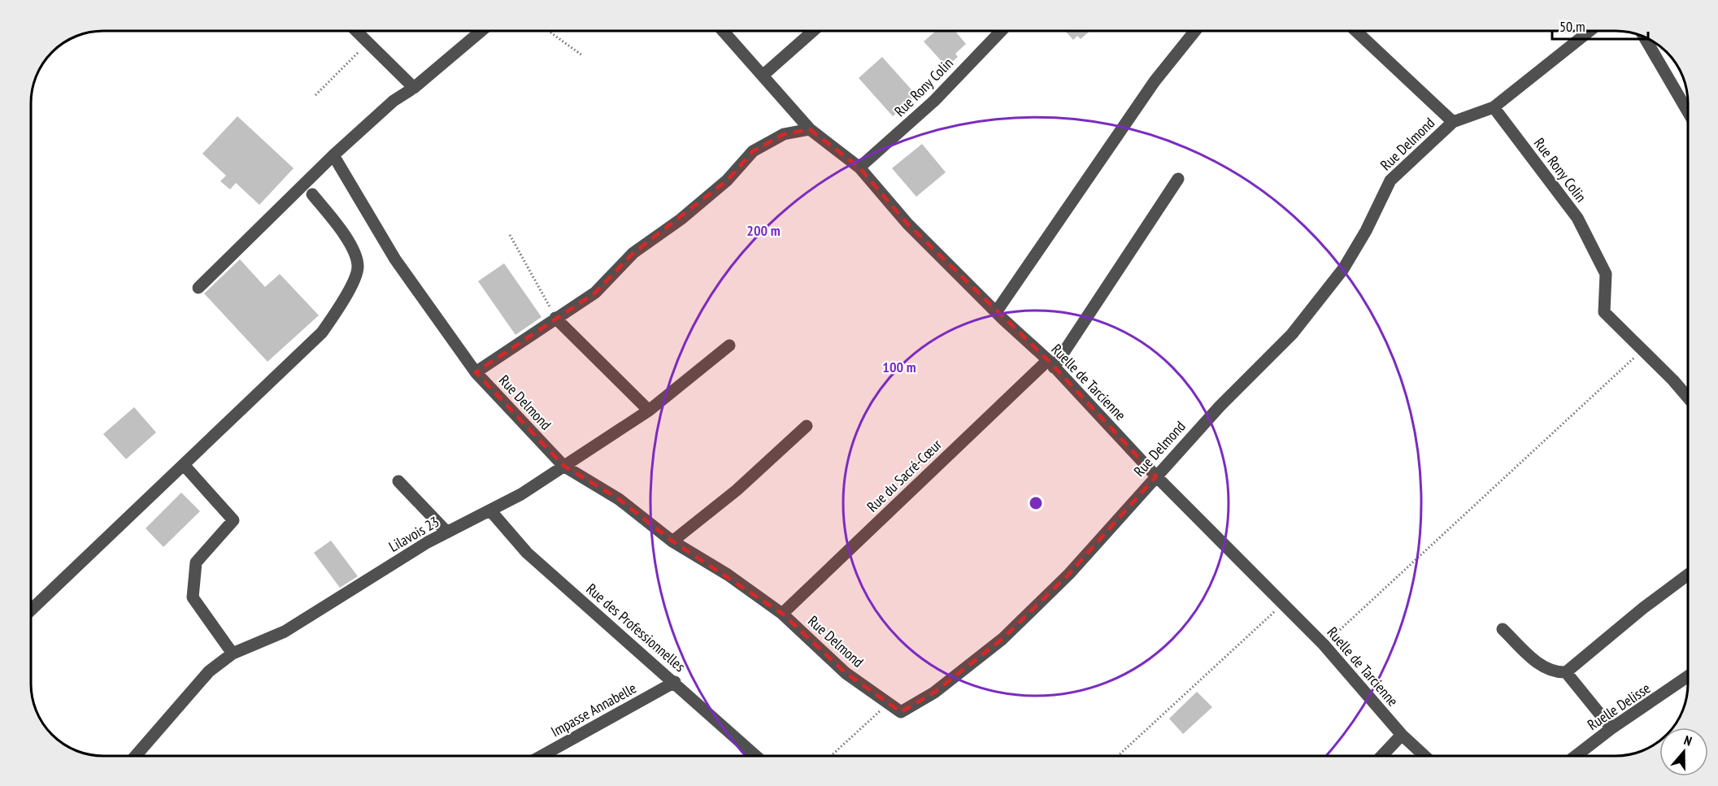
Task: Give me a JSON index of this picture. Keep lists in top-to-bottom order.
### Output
{
  "streets": {
    "street": [
      "Rue Rony Colin",
      "Rue Delmond",
      "Ruelle de Tarcienne",
      "Rue du Sacré-Cœur",
      "Lilavois 23",
      "Rue des Professionnelles",
      "Ruelle Delisse",
      "Impasse Annabelle"
    ]
  },
  "crossings": [
    ["Rue Rony Colin", "Ruelle de Tarcienne"],
    ["Rue Delmond", "Ruelle de Tarcienne"],
    ["Rue Delmond", "Rue du Sacré-Cœur"],
    ["Rue Delmond", "Lilavois 23"],
    ["Ruelle de Tarcienne", "Rue du Sacré-Cœur"],
    ["Lilavois 23", "Rue des Professionnelles"],
    ["Rue des Professionnelles", "Impasse Annabelle"]
  ],
  "scale_bar": "50 m",
  "north": "top",
  "rings": ["200 m", "100 m"]
}
